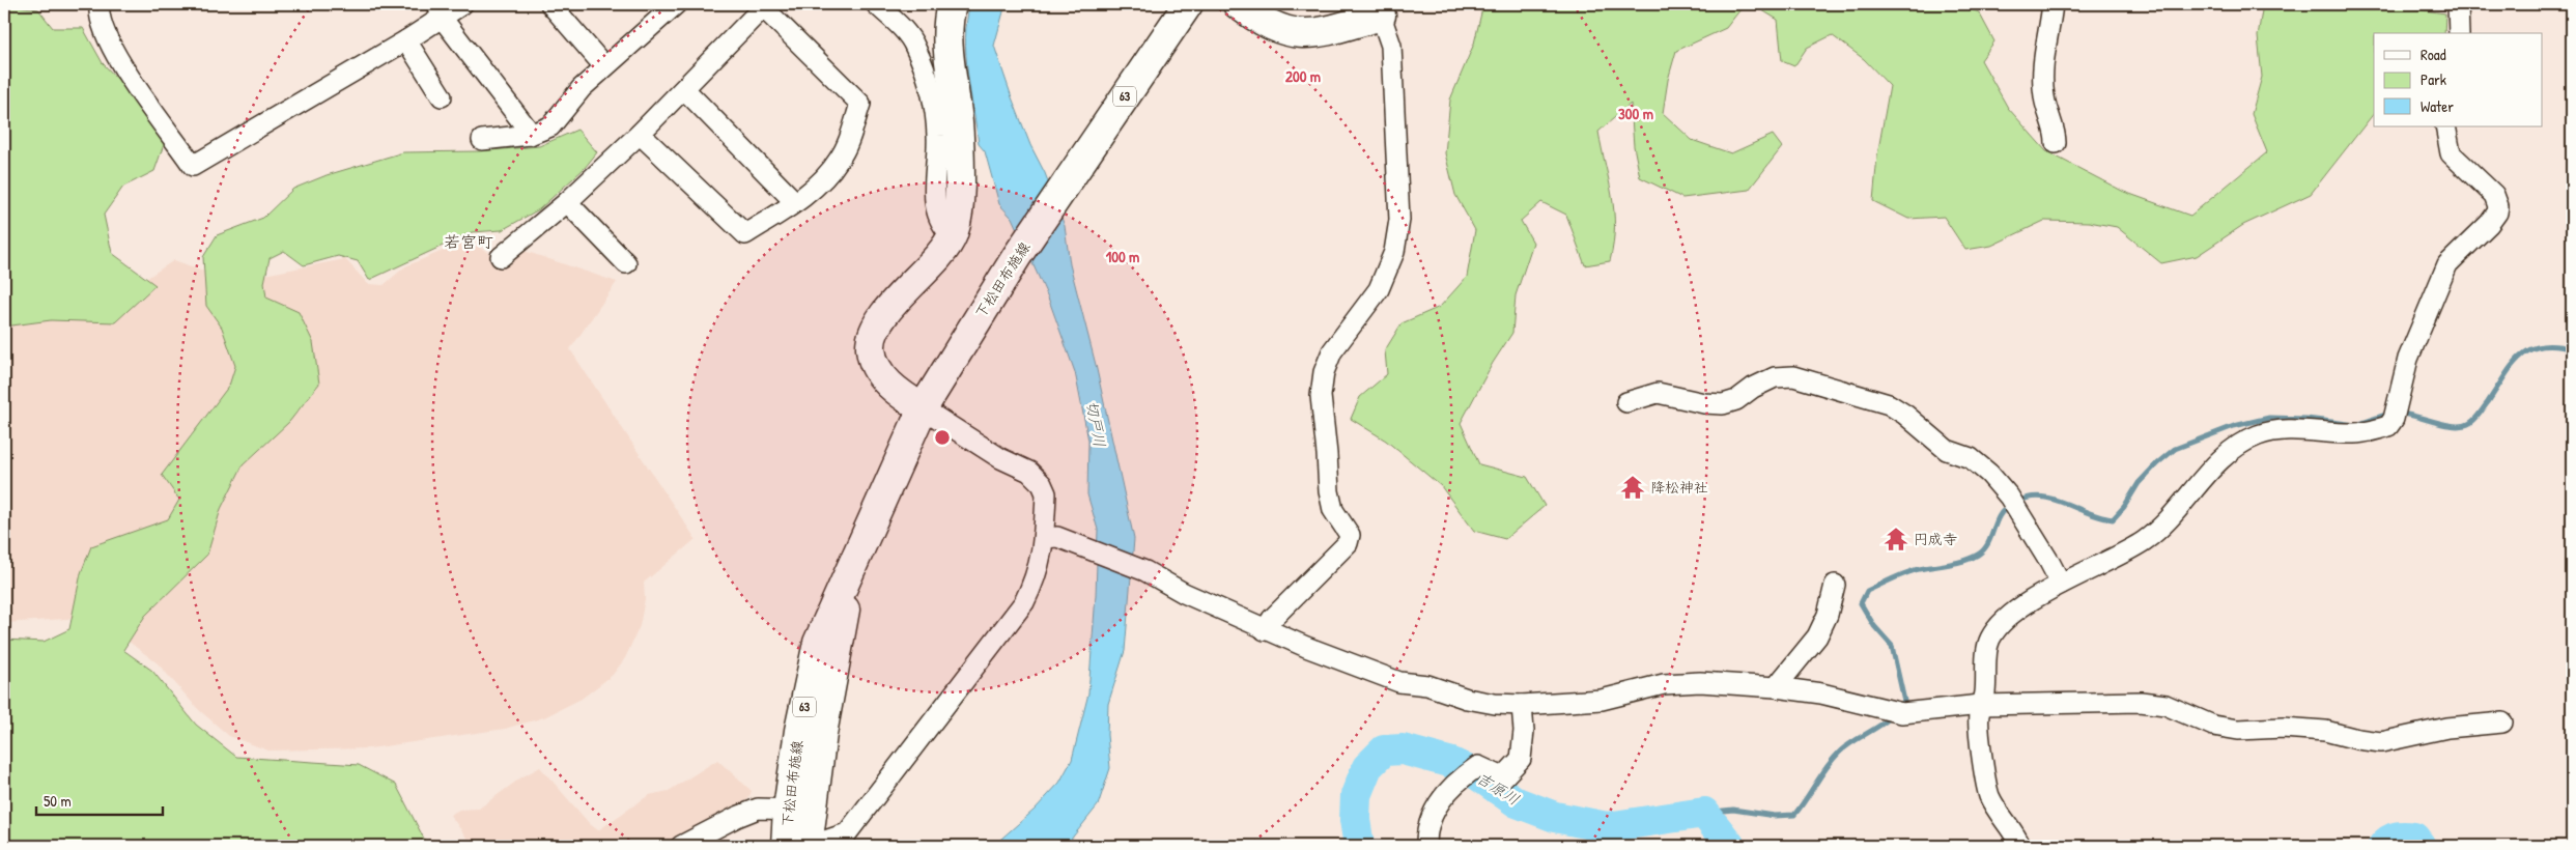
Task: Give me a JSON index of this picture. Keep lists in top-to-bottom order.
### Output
{
  "streets": {
    "main road": ["63", "下松田布施線"]
  },
  "districts": ["若宮町"],
  "water": ["切戸川", "吉原川"],
  "places": {
    "temple": ["降松神社", "円成寺"]
  },
  "legend": ["Road", "Park", "Water"],
  "scale_bar": "50 m",
  "rings": ["200 m", "300 m", "100 m"]
}
